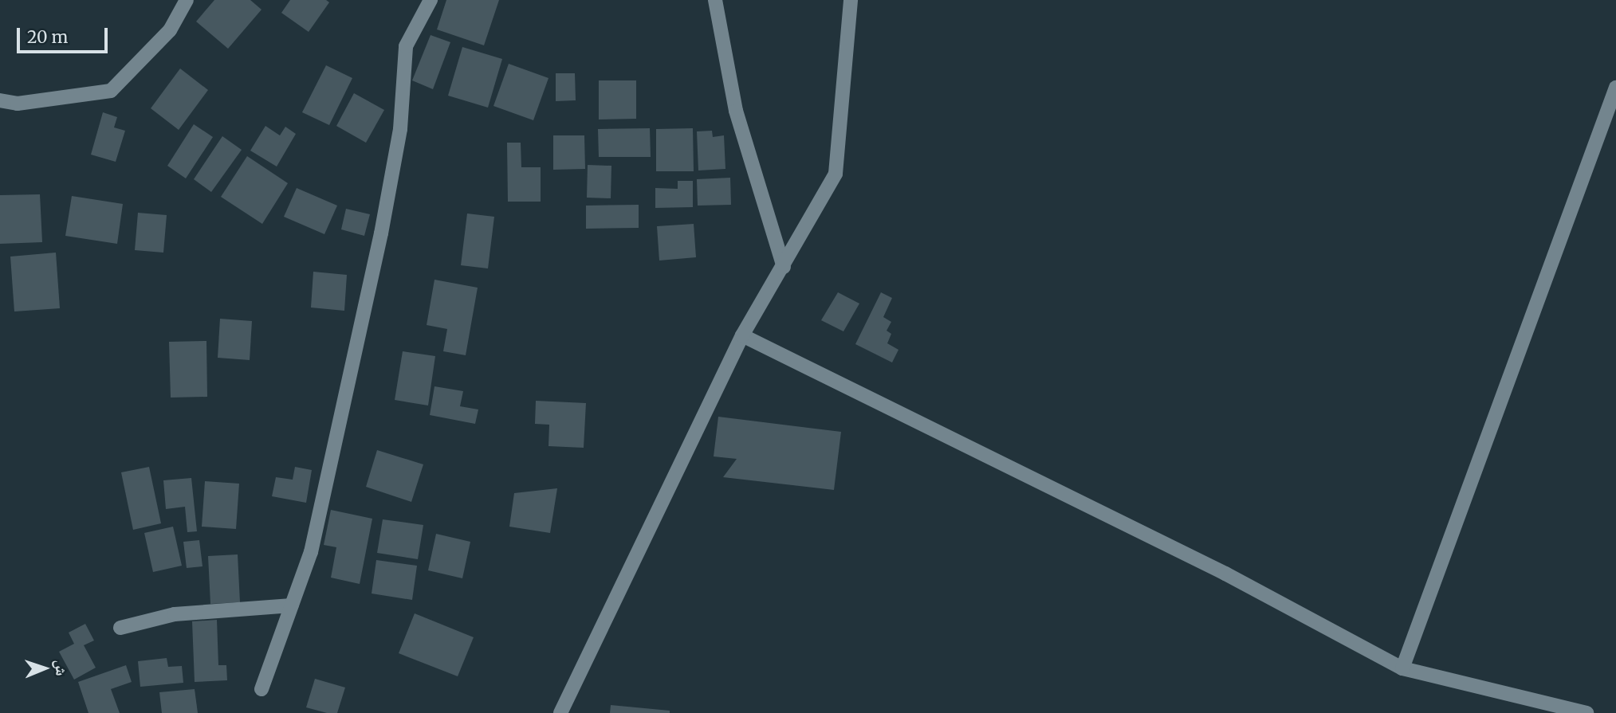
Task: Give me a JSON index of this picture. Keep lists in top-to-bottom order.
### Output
{
  "scale_bar": "20 m",
  "north": "right"
}
